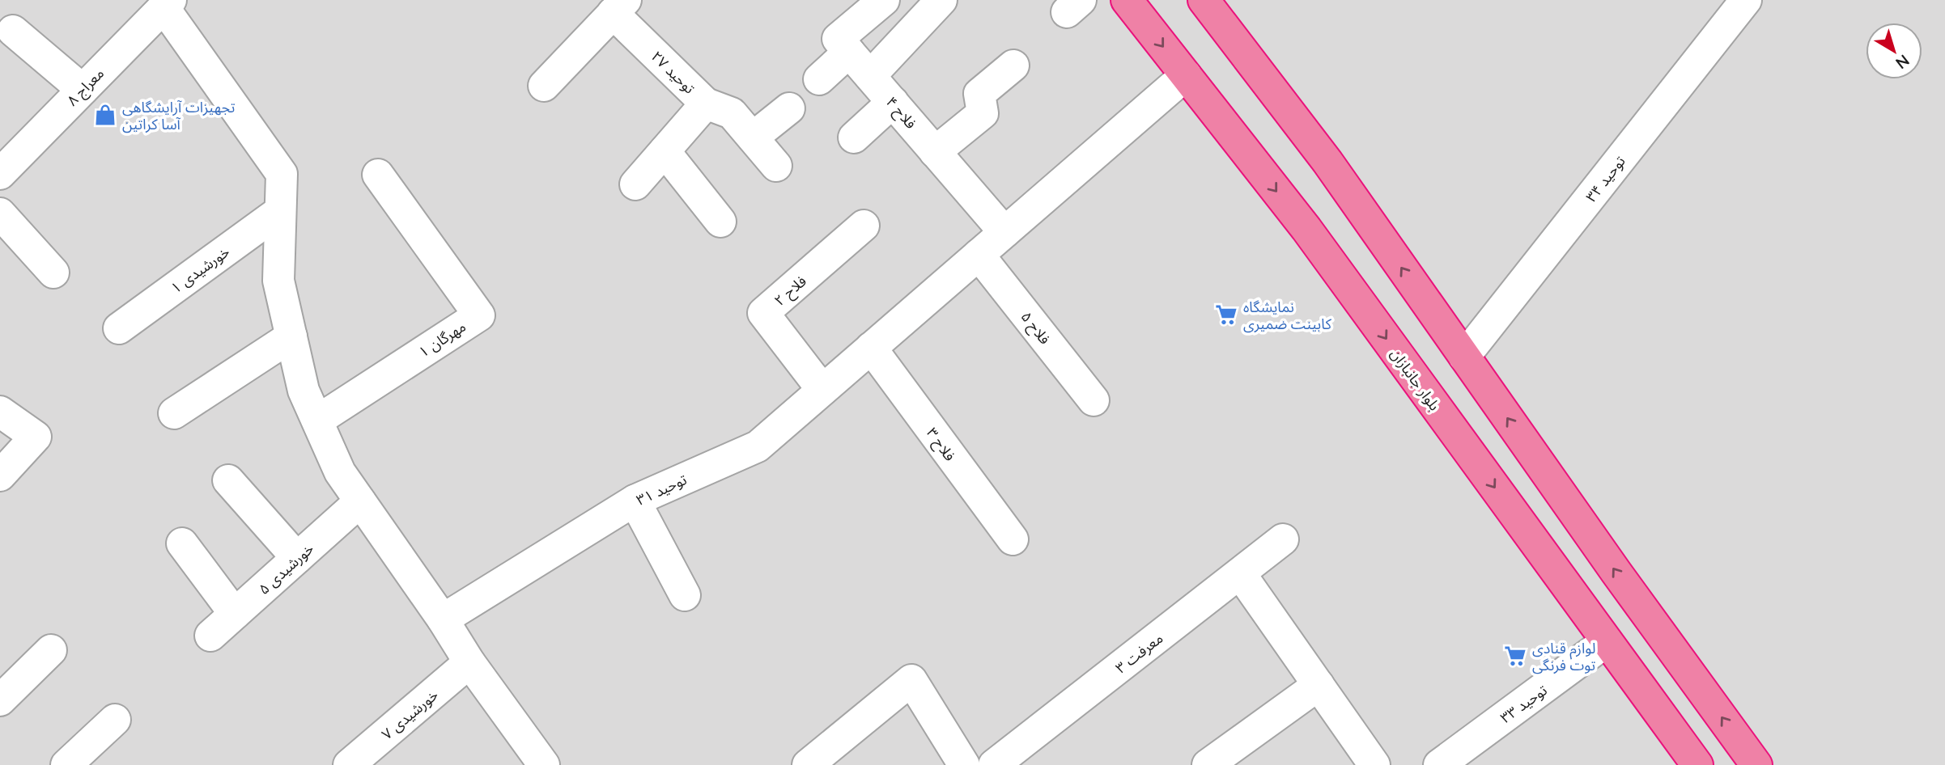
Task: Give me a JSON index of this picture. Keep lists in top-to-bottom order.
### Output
{
  "streets": {
    "highway": ["بلوار جانبازان"],
    "street": [
      "توحید ۲۷",
      "معراج ۸",
      "فلاح ۴",
      "توحید ۳۴",
      "خورشیدی ۱",
      "فلاح ۲",
      "فلاح ۵",
      "مهرگان ۱",
      "فلاح ۳",
      "توحید ۳۱",
      "خورشیدی ۵",
      "معرفت ۳",
      "توحید ۳۳",
      "خورشیدی ۷"
    ]
  },
  "crossings": [
    ["فلاح ۴", "توحید ۳۱"],
    ["فلاح ۲", "توحید ۳۱"],
    ["فلاح ۵", "توحید ۳۱"],
    ["بلوار جانبازان", "توحید ۳۱"],
    ["بلوار جانبازان", "توحید ۳۳"],
    ["فلاح ۳", "توحید ۳۱"]
  ],
  "places": {
    "shop": ["تجهیزات آرایشگاهی آسا کراتین"],
    "supermarket": ["نمایشگاه کابینت ضمیری", "لوازم قنادی توت فرنگی"]
  },
  "north": "bottom right"
}
